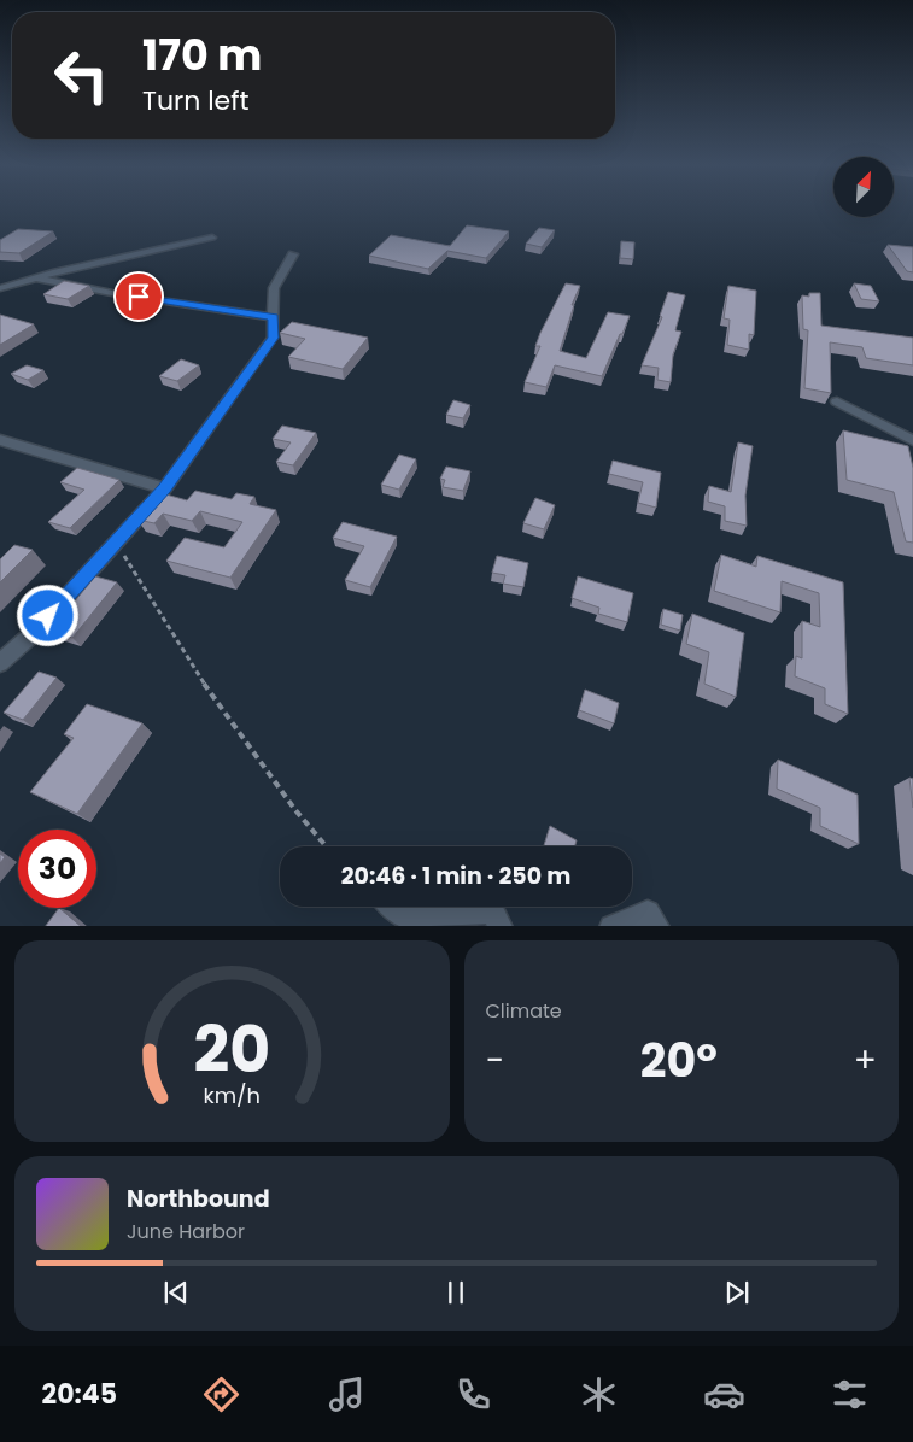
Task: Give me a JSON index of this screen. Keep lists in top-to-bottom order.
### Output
{
  "north": "top right",
  "page": {
    "turn": ["170 m", "Turn left"],
    "limit": "30",
    "trip": "20:46 · 1 min · 250 m",
    "tile": "Climate",
    "heat": ["−", "20°", "+"],
    "song": ["Northbound", "June Harbor"],
    "tabs": "20:45",
    "gauge": ["20", "km/h"]
  }
}
